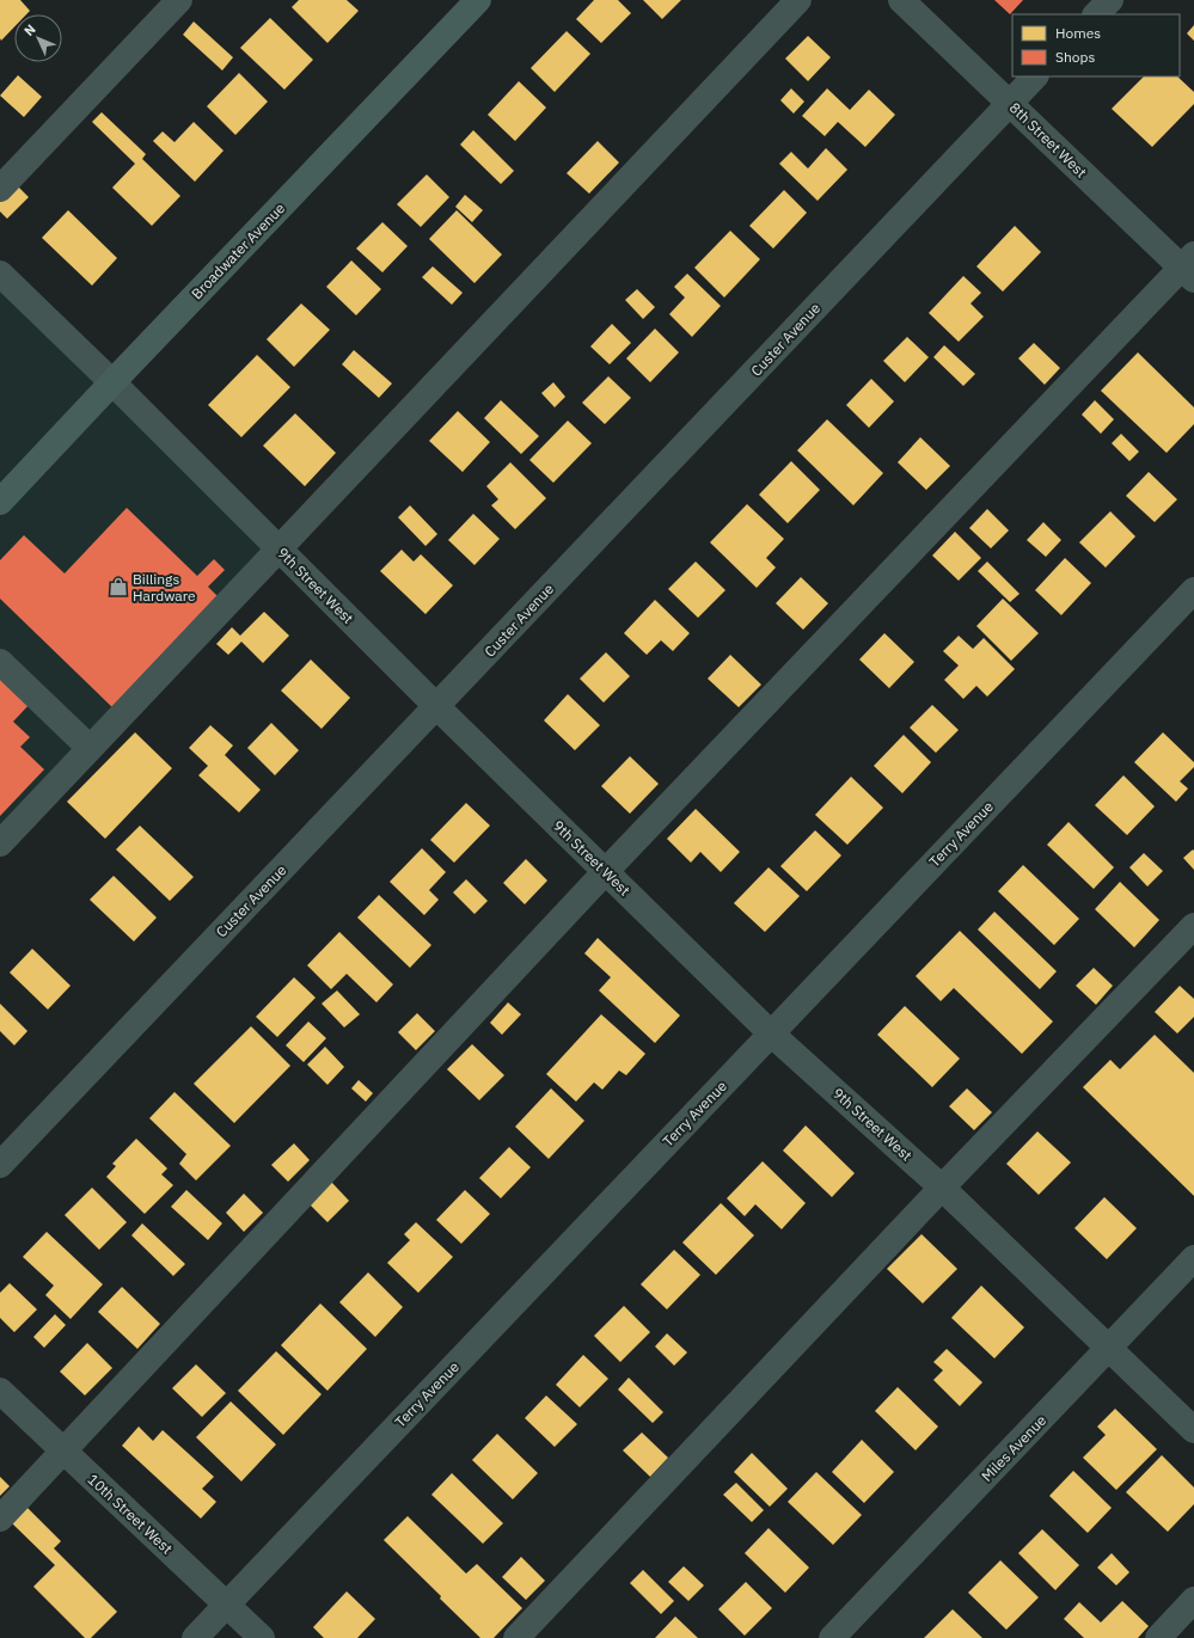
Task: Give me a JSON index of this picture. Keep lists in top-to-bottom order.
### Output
{
  "streets": {
    "main road": ["Broadwater Avenue"],
    "street": [
      "8th Street West",
      "Custer Avenue",
      "9th Street West",
      "Terry Avenue",
      "Miles Avenue",
      "10th Street West"
    ]
  },
  "crossings": [
    ["8th Street West", "Custer Avenue"],
    ["Broadwater Avenue", "9th Street West"],
    ["Custer Avenue", "9th Street West"],
    ["9th Street West", "Terry Avenue"],
    ["9th Street West", "Miles Avenue"],
    ["Terry Avenue", "10th Street West"]
  ],
  "places": {
    "shop": ["Billings Hardware"]
  },
  "legend": ["Homes", "Shops"],
  "north": "top left"
}
